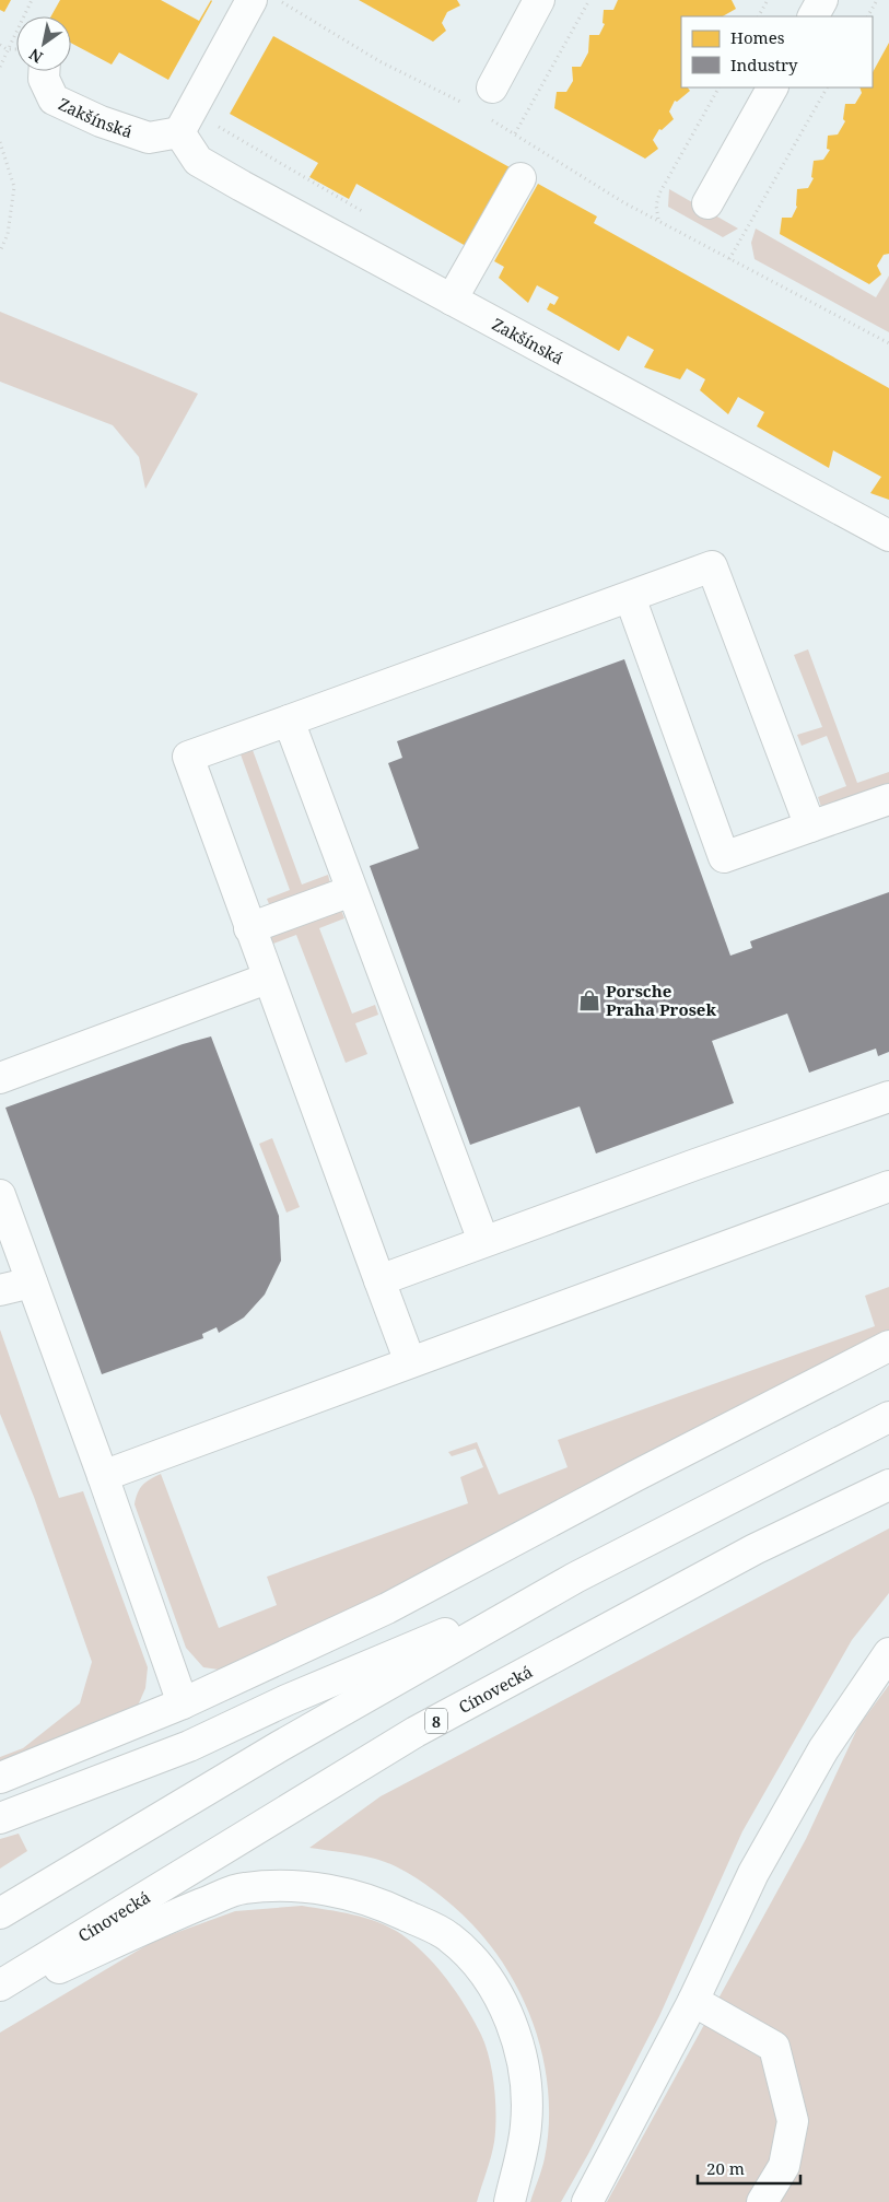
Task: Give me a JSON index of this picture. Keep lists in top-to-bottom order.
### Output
{
  "streets": {
    "main road": ["Zakšínská", "Cínovecká", "8"]
  },
  "places": {
    "shop": ["Porsche Praha Prosek"]
  },
  "legend": ["Homes", "Industry"],
  "scale_bar": "20 m",
  "north": "bottom left"
}
